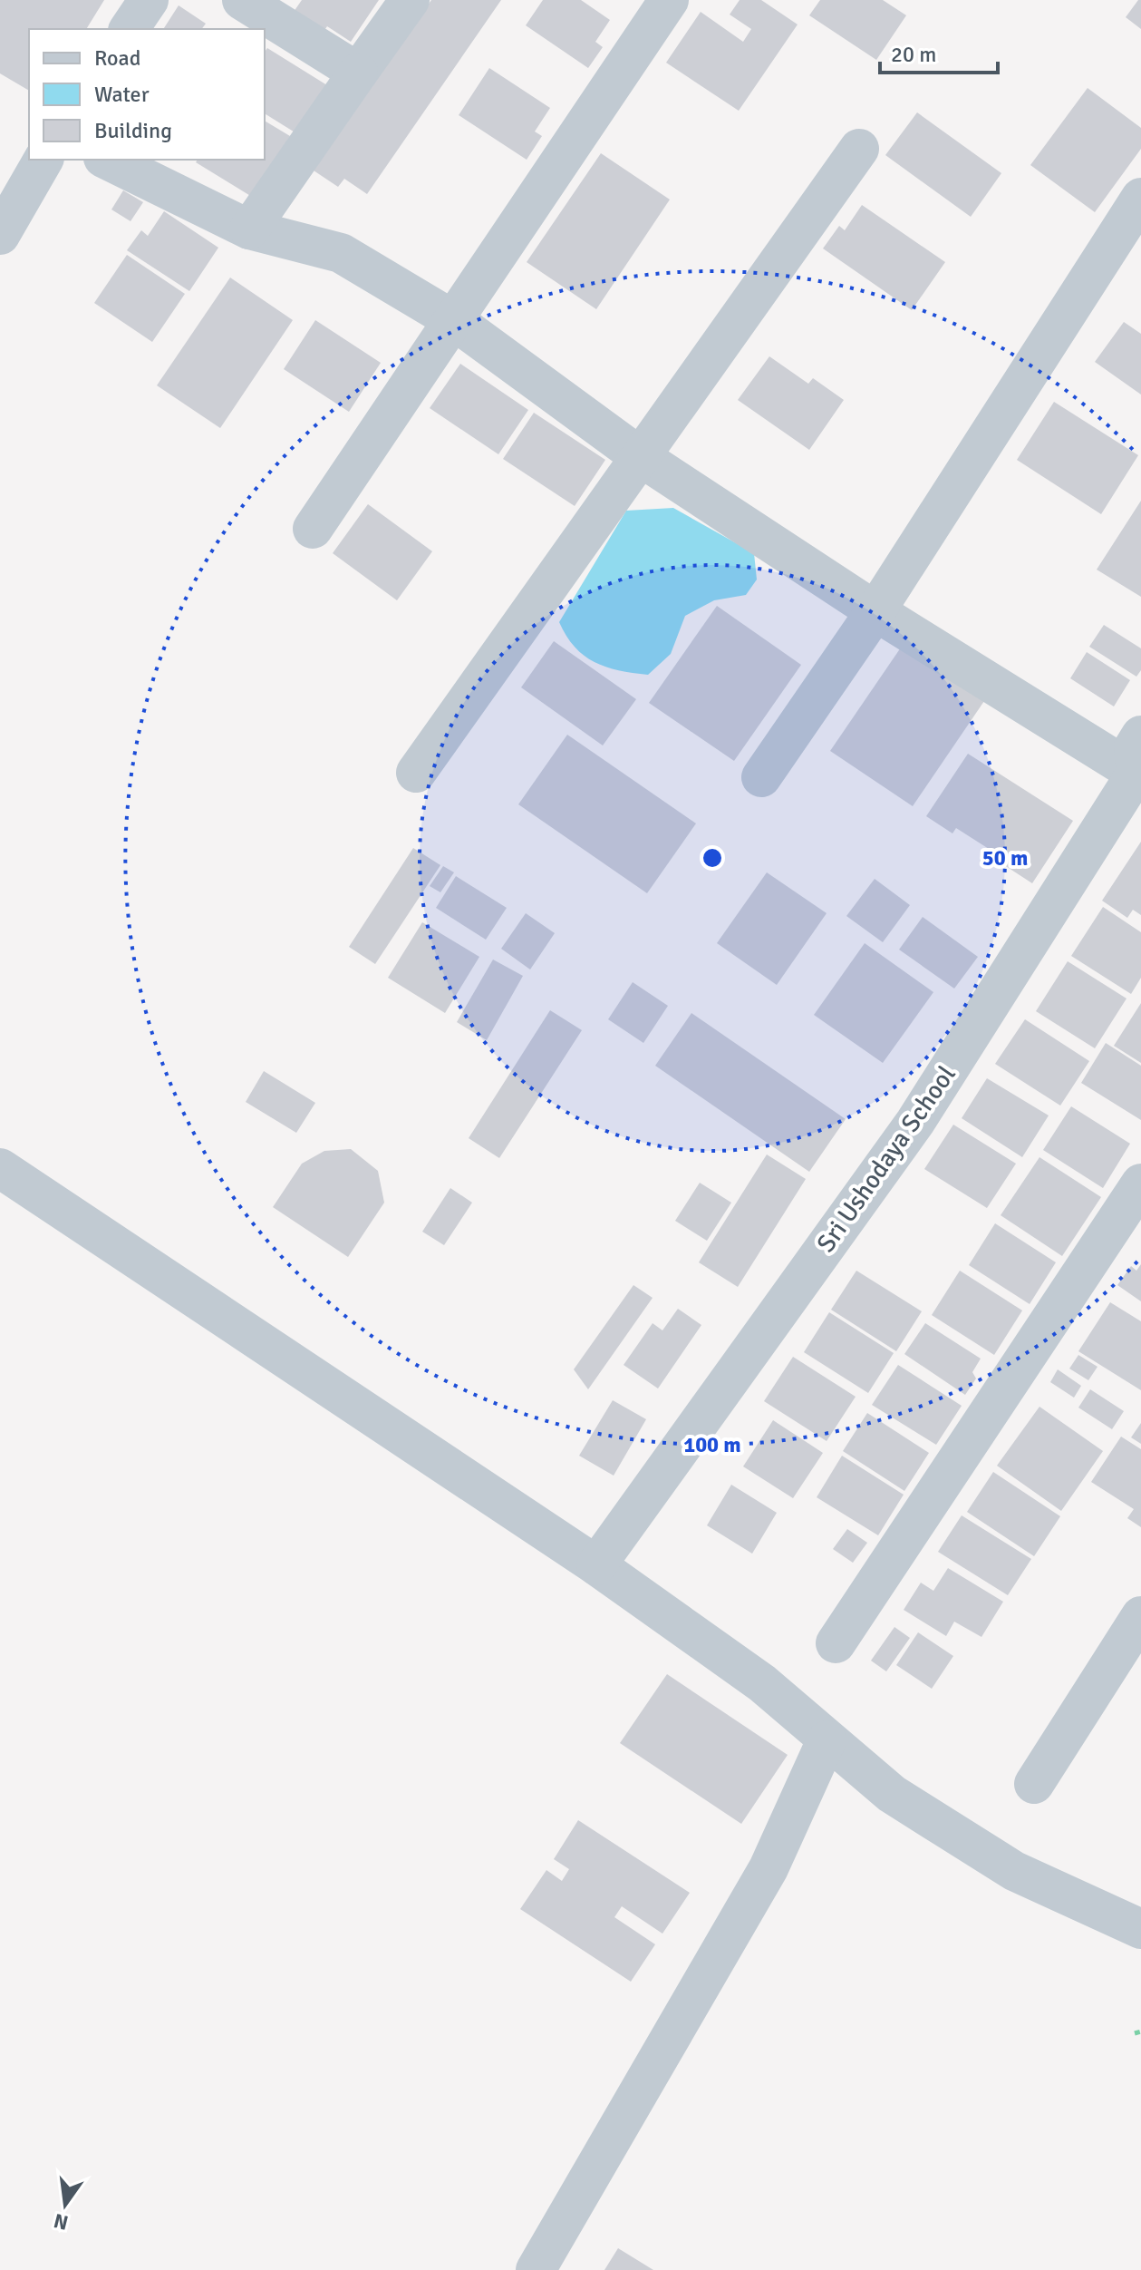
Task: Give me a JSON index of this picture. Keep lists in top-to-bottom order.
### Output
{
  "streets": {
    "street": ["Sri Ushodaya School"]
  },
  "legend": ["Road", "Water", "Building"],
  "scale_bar": "20 m",
  "north": "bottom",
  "rings": ["50 m", "100 m"]
}
